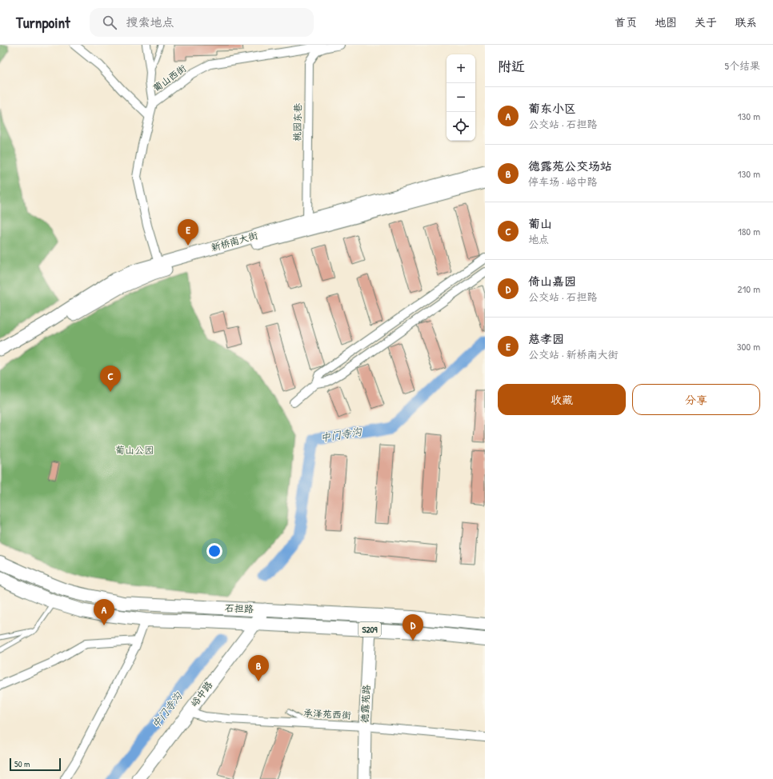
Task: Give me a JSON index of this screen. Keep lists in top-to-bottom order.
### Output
{
  "streets": {
    "main road": [
      "新桥南大街",
      "石担路",
      "S209",
      "峪中路",
      "德露苑路"
    ],
    "street": ["葡山西街", "桃园东巷", "承泽苑西街"]
  },
  "crossings": [
    ["葡山西街", "新桥南大街"],
    ["桃园东巷", "新桥南大街"],
    ["石担路", "峪中路"],
    ["石担路", "德露苑路"],
    ["峪中路", "承泽苑西街"],
    ["德露苑路", "承泽苑西街"]
  ],
  "water": ["中门寺沟"],
  "parks": ["葡山公园"],
  "scale_bar": "50 m",
  "page": {
    "header": "Turnpoint",
    "search": "搜索地点",
    "nav": [
      "首页",
      "地图",
      "关于",
      "联系"
    ],
    "heading": ["附近", "5个结果"],
    "map_buttons": ["+", "−"],
    "list": [
      {
        "mark": "A",
        "name": "葡东小区",
        "note": "公交站 · 石担路",
        "value": "130 m"
      },
      {
        "mark": "B",
        "name": "德露苑公交场站",
        "note": "停车场 · 峪中路",
        "value": "130 m"
      },
      {
        "mark": "C",
        "name": "葡山",
        "note": "地点",
        "value": "180 m"
      },
      {
        "mark": "D",
        "name": "倚山嘉园",
        "note": "公交站 · 石担路",
        "value": "210 m"
      },
      {
        "mark": "E",
        "name": "慈孝园",
        "note": "公交站 · 新桥南大街",
        "value": "300 m"
      }
    ],
    "pins": [
      "E",
      "C",
      "A",
      "D",
      "B"
    ],
    "buttons": ["收藏", "分享"],
    "scale": "50 m"
  }
}
